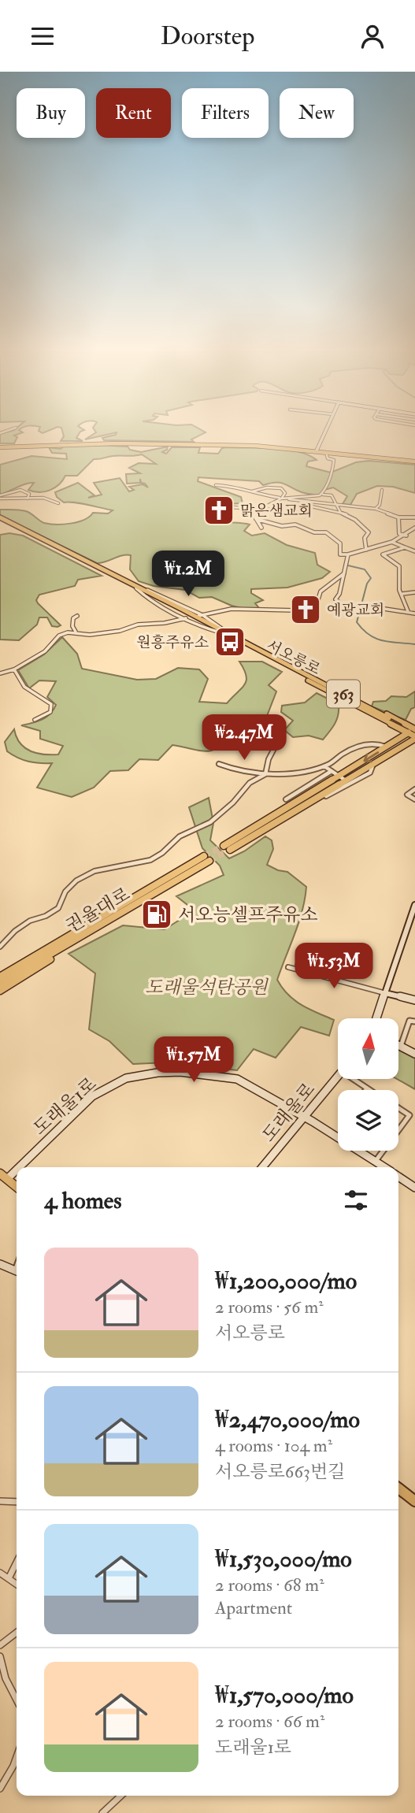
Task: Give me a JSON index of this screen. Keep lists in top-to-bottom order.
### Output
{
  "streets": {
    "highway": ["권율대로"],
    "main road": ["서오릉로", "363"],
    "street": ["도래울1로", "도래울로"]
  },
  "crossings": [
    ["도래울1로", "도래울로"]
  ],
  "parks": ["도래울석탄공원"],
  "places": {
    "church": ["맑은샘교회", "예광교회"],
    "bus stop": ["원흥주유소"],
    "fuel station": ["서오능셀프주유소"]
  },
  "north": "top",
  "page": {
    "header": "Doorstep",
    "chip": [
      "Buy",
      "Rent",
      "Filters",
      "New"
    ],
    "price": [
      "₩1.2M",
      "₩2.47M",
      "₩1.53M",
      "₩1.57M"
    ],
    "heading": "4 homes",
    "list": [
      {
        "name": "₩1,200,000/mo",
        "note": "2 rooms · 56 m² · 서오릉로"
      },
      {
        "name": "₩2,470,000/mo",
        "note": "4 rooms · 104 m² · 서오릉로663번길"
      },
      {
        "name": "₩1,530,000/mo",
        "note": "2 rooms · 68 m² · Apartment"
      },
      {
        "name": "₩1,570,000/mo",
        "note": "2 rooms · 66 m² · 도래울1로"
      }
    ]
  }
}
